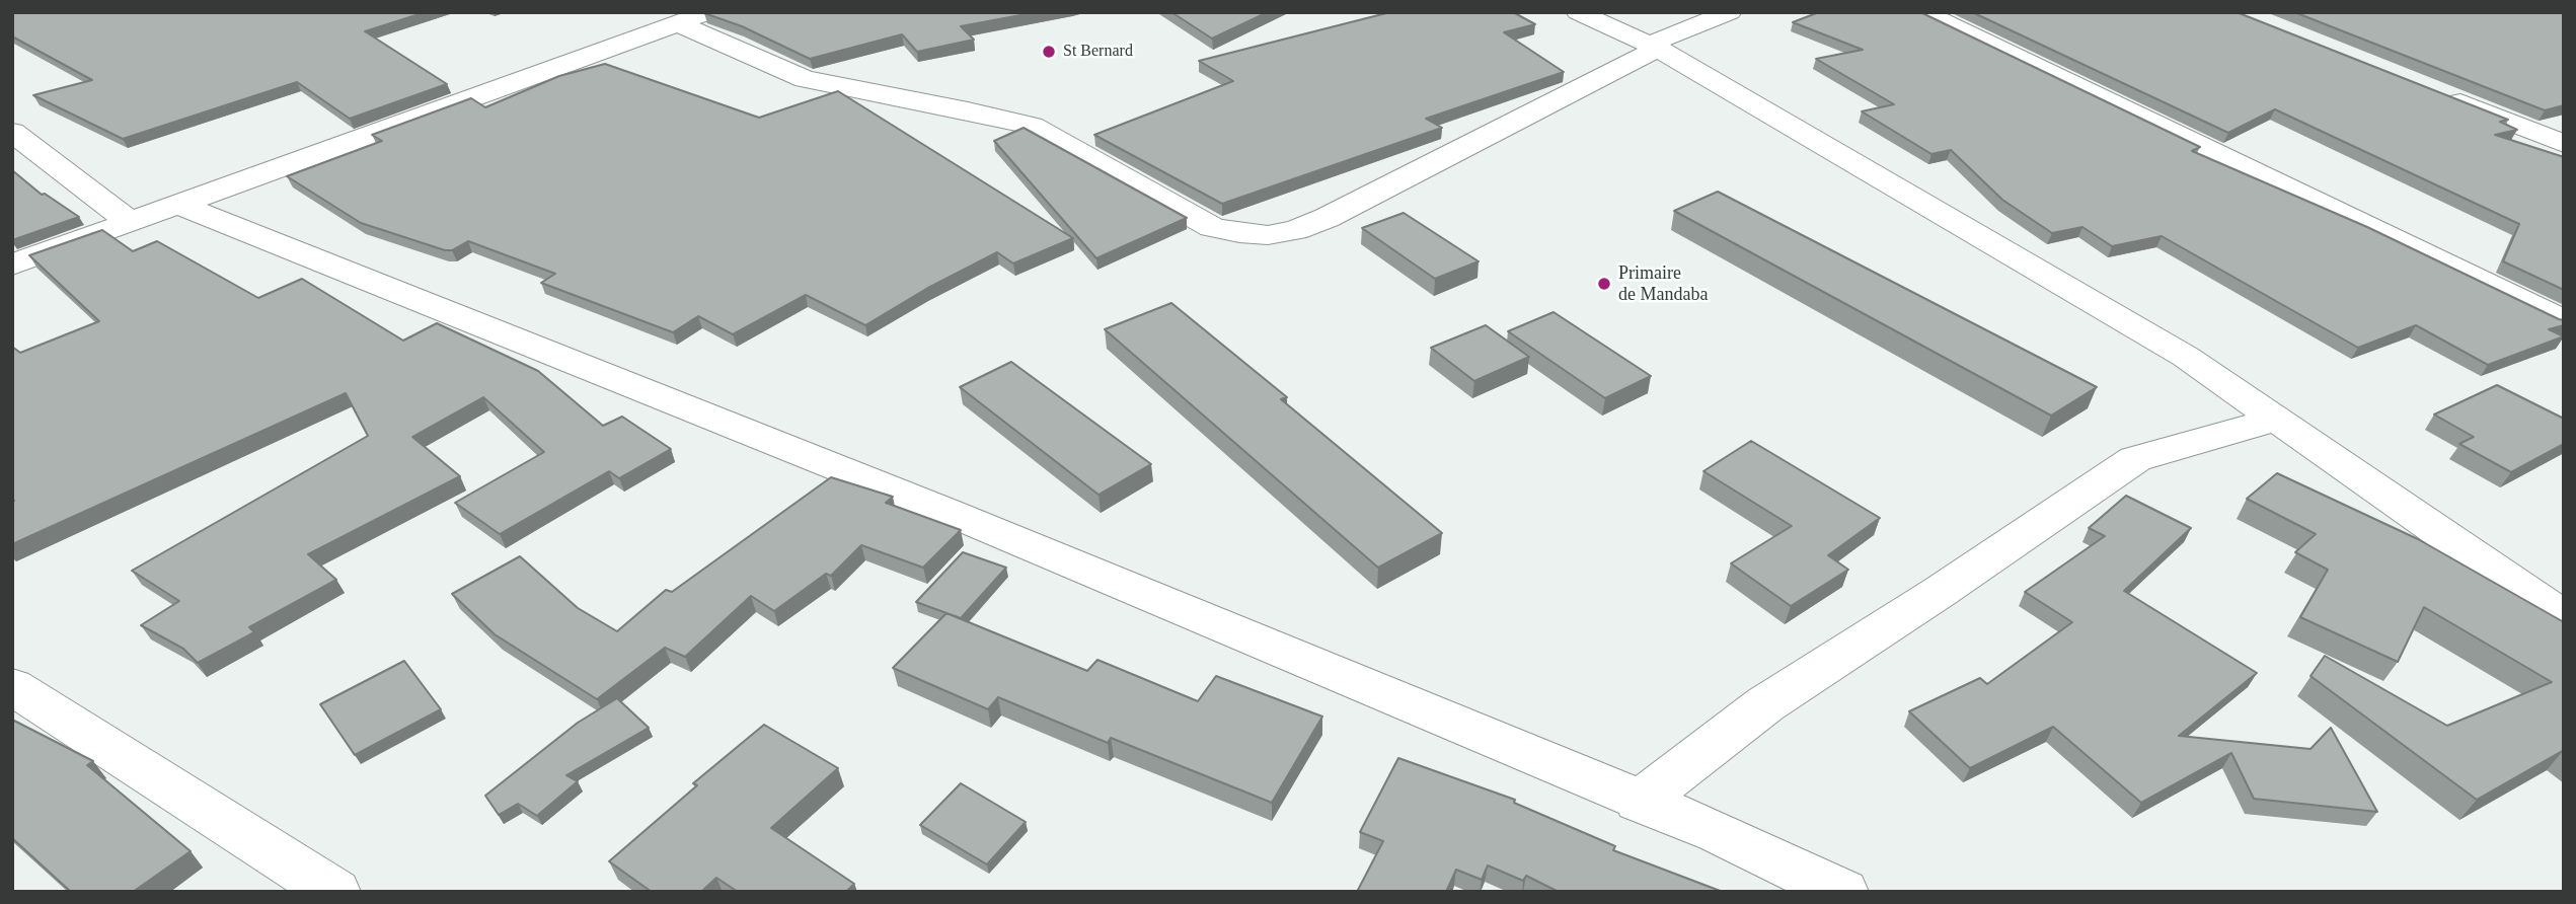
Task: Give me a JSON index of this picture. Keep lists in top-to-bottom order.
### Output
{
  "places": ["St Bernard", "Primaire de Mandaba"]
}
